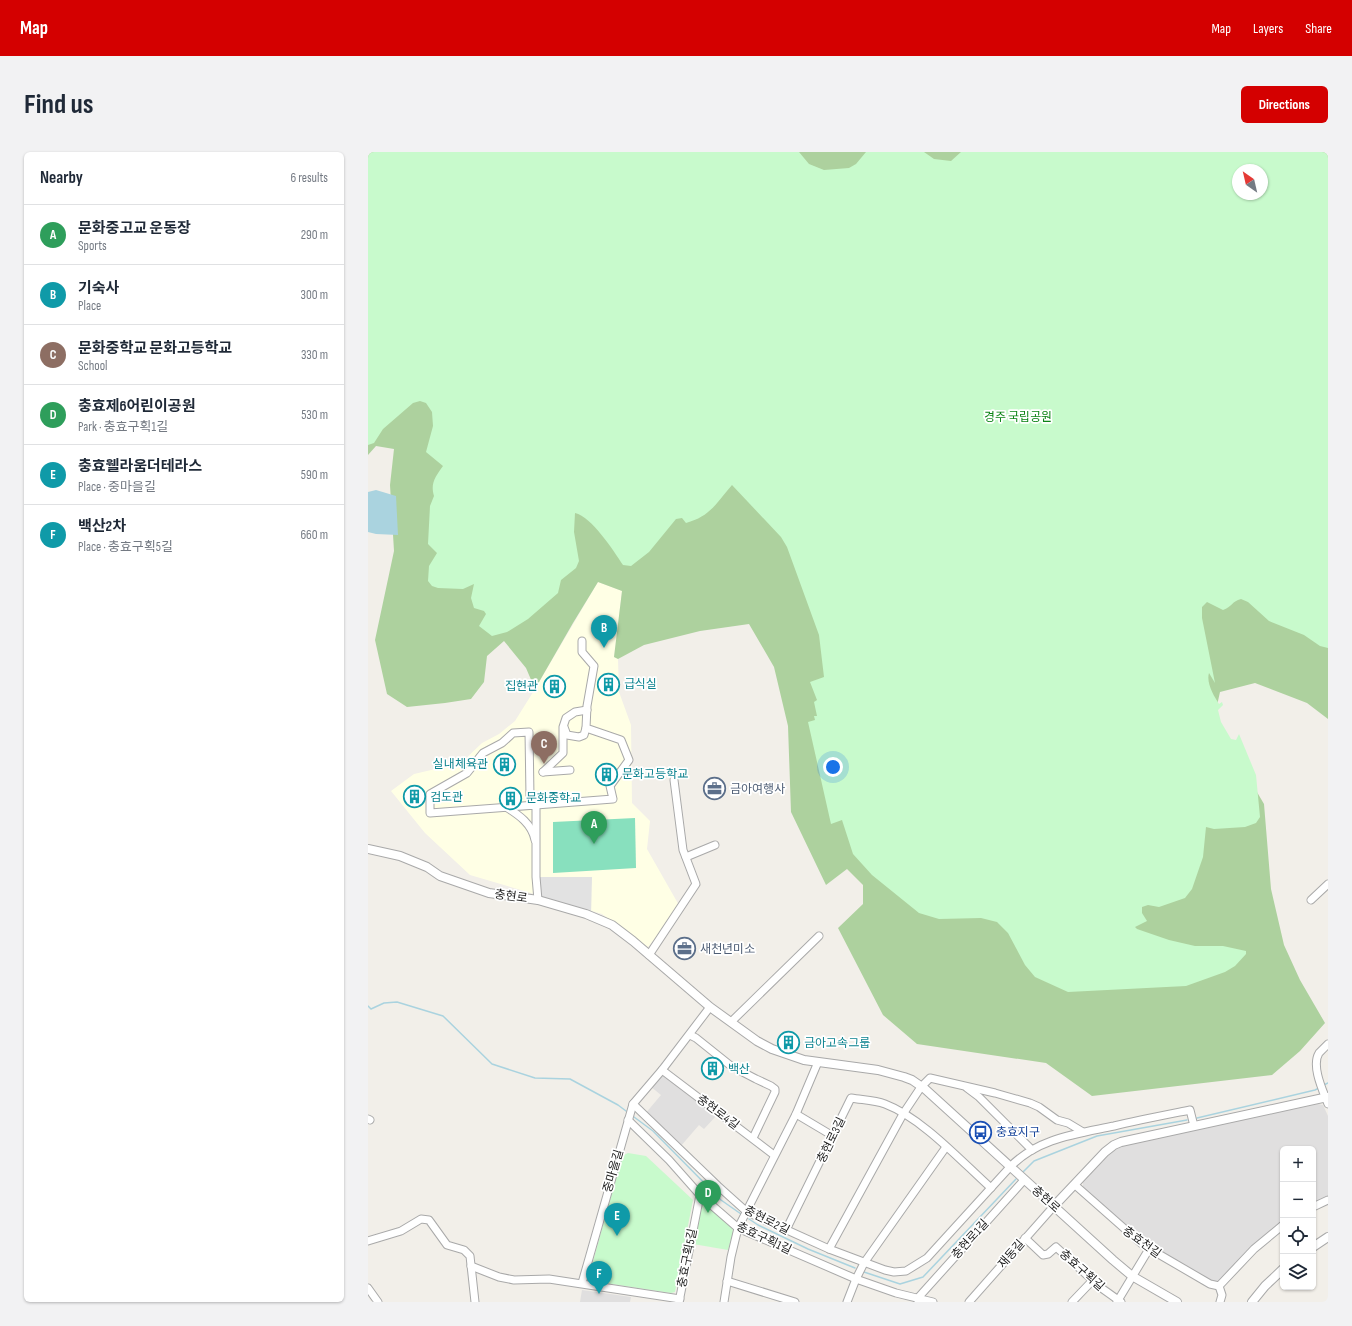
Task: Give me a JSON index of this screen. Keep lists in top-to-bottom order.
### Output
{
  "streets": {
    "street": [
      "충현로",
      "충현로4길",
      "충현로3길",
      "중마을길",
      "충현로2길",
      "충효구획1길",
      "충현로1길",
      "충효천길",
      "재동길",
      "충효구획5길",
      "충효구획길"
    ]
  },
  "crossings": [
    ["충현로", "중마을길"],
    ["충현로", "충현로2길"],
    ["충현로", "충현로1길"],
    ["충현로", "재동길"],
    ["충현로4길", "중마을길"],
    ["충현로3길", "충현로2길"],
    ["중마을길", "충현로2길"],
    ["중마을길", "충효구획1길"],
    ["중마을길", "충효구획5길"],
    ["충효구획1길", "충현로1길"],
    ["충효구획1길", "충효구획5길"],
    ["재동길", "충효구획길"]
  ],
  "parks": ["경주 국립공원"],
  "places": {
    "building": [
      "급식실",
      "집현관",
      "실내체육관",
      "문화고등학교",
      "검도관",
      "문화중학교",
      "금아고속그룹",
      "백산"
    ],
    "office": ["금아여행사", "새천년미소"],
    "bus stop": ["충효지구"]
  },
  "north": "top left",
  "page": {
    "header": "Map",
    "nav": ["Map", "Layers", "Share"],
    "buttons": "Directions",
    "title": "Find us",
    "heading": ["Nearby", "6 results"],
    "list": [
      {
        "mark": "A",
        "name": "문화중고교 운동장",
        "note": "Sports",
        "value": "290 m"
      },
      {
        "mark": "B",
        "name": "기숙사",
        "note": "Place",
        "value": "300 m"
      },
      {
        "mark": "C",
        "name": "문화중학교 문화고등학교",
        "note": "School",
        "value": "330 m"
      },
      {
        "mark": "D",
        "name": "충효제6어린이공원",
        "note": "Park · 충효구획1길",
        "value": "530 m"
      },
      {
        "mark": "E",
        "name": "충효웰라움더테라스",
        "note": "Place · 중마을길",
        "value": "590 m"
      },
      {
        "mark": "F",
        "name": "백산2차",
        "note": "Place · 충효구획5길",
        "value": "660 m"
      }
    ],
    "pins": [
      "B",
      "C",
      "A",
      "D",
      "E",
      "F"
    ],
    "map_buttons": ["+", "−"]
  }
}
